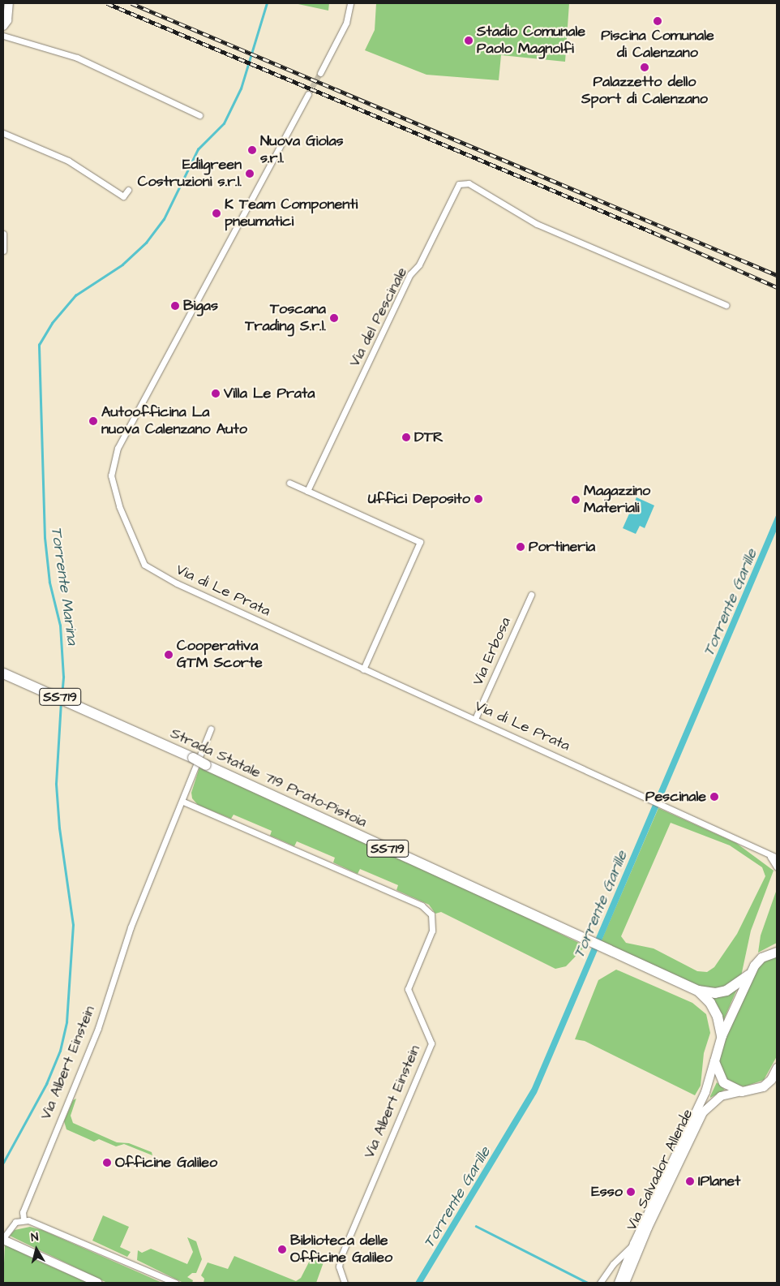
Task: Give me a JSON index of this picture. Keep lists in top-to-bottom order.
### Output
{
  "streets": {
    "highway": ["SS719", "Strada Statale 719 Prato-Pistoia"],
    "main road": ["Via Salvador Allende"],
    "street": [
      "Via del Pescinale",
      "Via di Le Prata",
      "Via Erbosa",
      "Via Albert Einstein"
    ]
  },
  "crossings": [
    ["Via di Le Prata", "Via Erbosa"],
    ["SS719", "Strada Statale 719 Prato-Pistoia"],
    ["SS719", "Via Salvador Allende"]
  ],
  "water": ["Torrente Marina", "Torrente Garille"],
  "places": [
    "Piscina Comunale di Calenzano",
    "Stadio Comunale Paolo Magnolfi",
    "Palazzetto dello Sport di Calenzano",
    "Nuova Giolas s.r.l.",
    "Edilgreen Costruzioni s.r.l.",
    "K Team Componenti pneumatici",
    "Bigas",
    "Toscana Trading S.r.l.",
    "Villa Le Prata",
    "Autoofficina La nuova Calenzano Auto",
    "DTR",
    "Uffici Deposito",
    "Magazzino Materiali",
    "Portineria",
    "Cooperativa GTM Scorte",
    "Pescinale",
    "Officine Galileo",
    "IPlanet",
    "Esso",
    "Biblioteca delle Officine Galileo"
  ],
  "north": "top"
}
